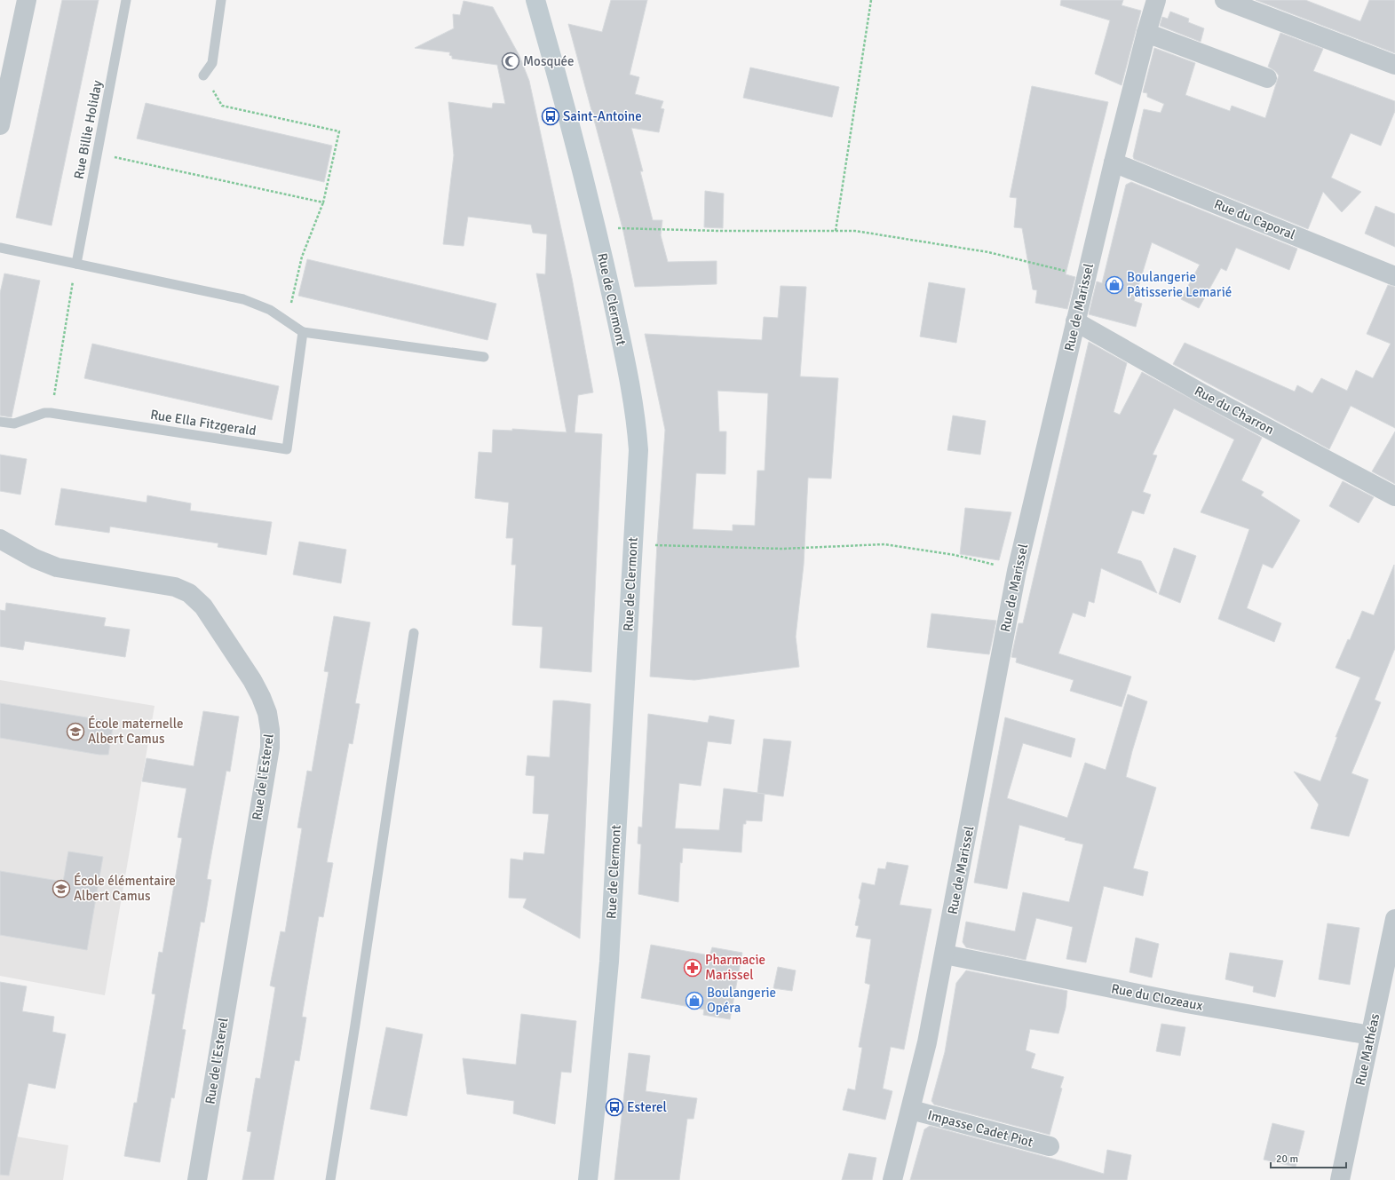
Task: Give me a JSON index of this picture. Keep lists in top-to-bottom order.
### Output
{
  "streets": {
    "main road": ["Rue de Clermont"],
    "street": [
      "Rue du Caporal",
      "Rue de Marissel",
      "Rue du Charron",
      "Rue de l'Esterel",
      "Rue du Clozeaux",
      "Rue Mathéas",
      "Impasse Cadet Piot"
    ],
    "lane": ["Rue Billie Holiday", "Rue Ella Fitzgerald"]
  },
  "crossings": [
    ["Rue du Caporal", "Rue de Marissel"],
    ["Rue de Marissel", "Rue du Charron"],
    ["Rue de Marissel", "Rue du Clozeaux"],
    ["Rue de Marissel", "Impasse Cadet Piot"],
    ["Rue du Clozeaux", "Rue Mathéas"]
  ],
  "places": {
    "mosque": ["Mosquée"],
    "bus stop": ["Saint-Antoine", "Esterel"],
    "shop": ["Boulangerie Pâtisserie Lemarié", "Boulangerie Opéra"],
    "school or university": ["École maternelle Albert Camus", "École élémentaire Albert Camus"],
    "pharmacy": ["Pharmacie Marissel"]
  },
  "scale_bar": "20 m"
}
